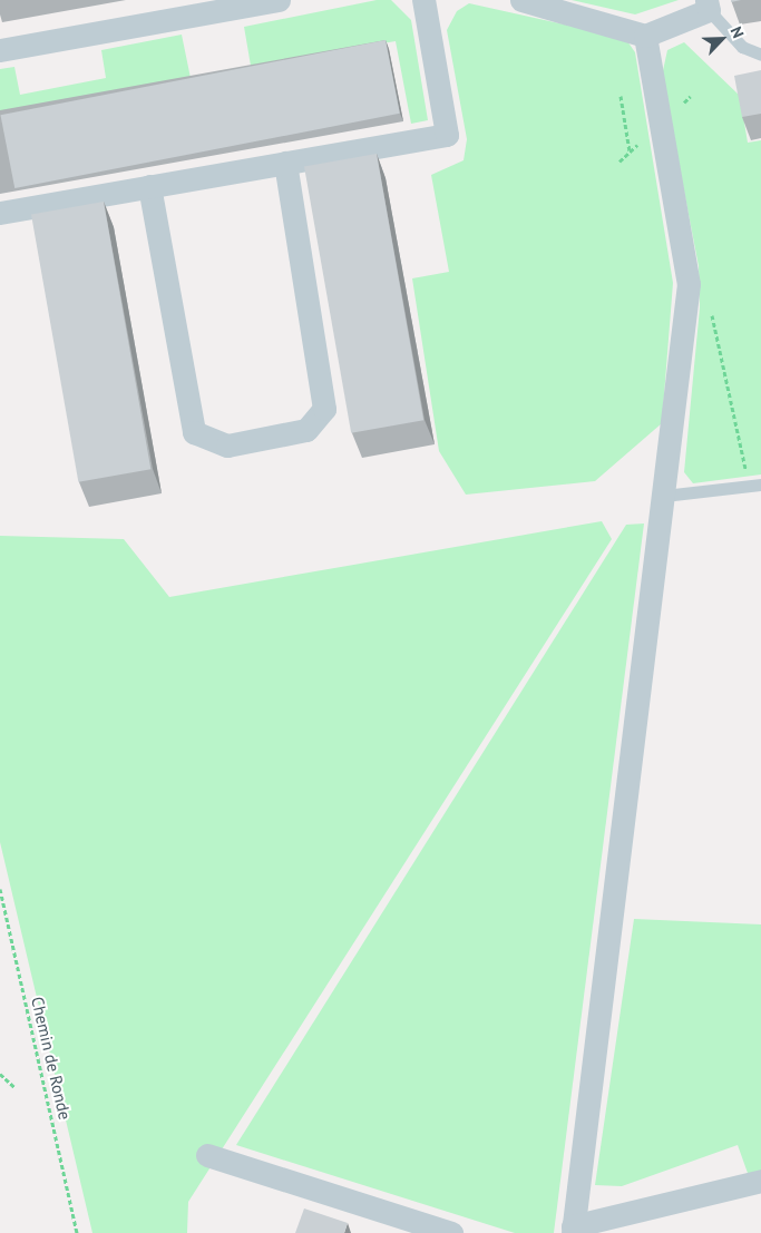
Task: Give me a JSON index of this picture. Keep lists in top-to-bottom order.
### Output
{
  "streets": {
    "path": ["Chemin de Ronde"]
  },
  "north": "top right"
}
